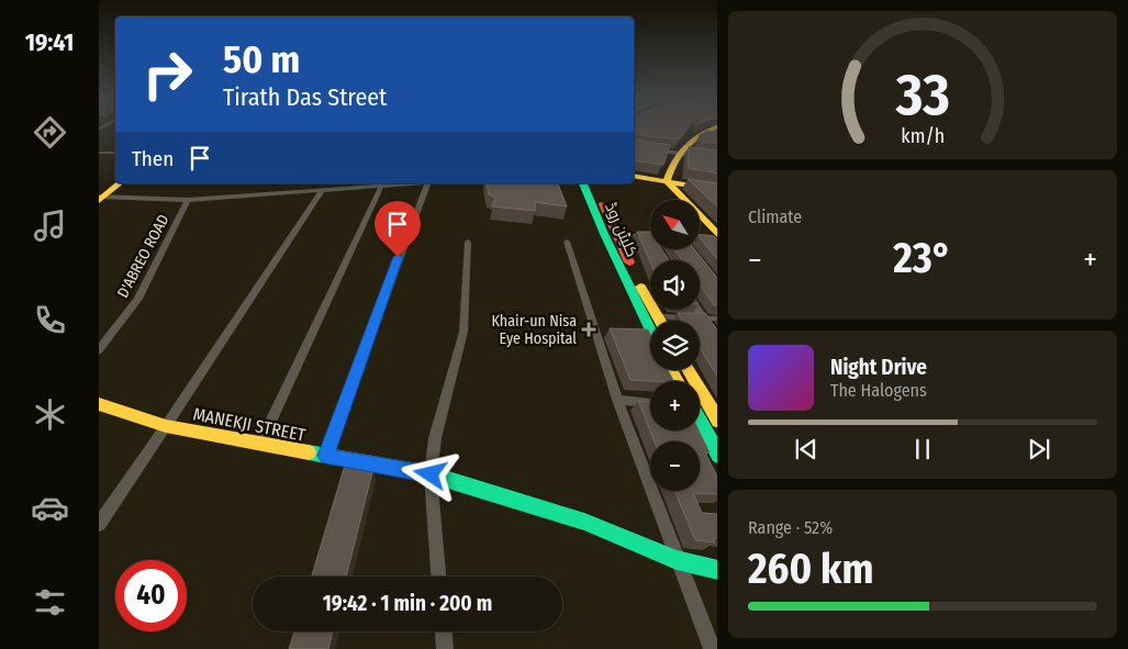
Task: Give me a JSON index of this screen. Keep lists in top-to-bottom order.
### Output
{
  "streets": {
    "street": ["کلیٹن روڈ", "D'ABREO ROAD", "MANEKJI STREET"]
  },
  "places": {
    "health": ["Khair-un Nisa Eye Hospital"]
  },
  "north": "top left",
  "page": {
    "tabs": "19:41",
    "turn": ["50 m", "Tirath Das Street"],
    "then": "Then",
    "tile": [
      "Climate",
      ["Range · 52%", "260 km"]
    ],
    "map_buttons": ["+", "−"],
    "heat": ["−", "23°", "+"],
    "song": ["Night Drive", "The Halogens"],
    "limit": "40",
    "trip": "19:42 · 1 min · 200 m",
    "gauge": ["33", "km/h"]
  }
}
